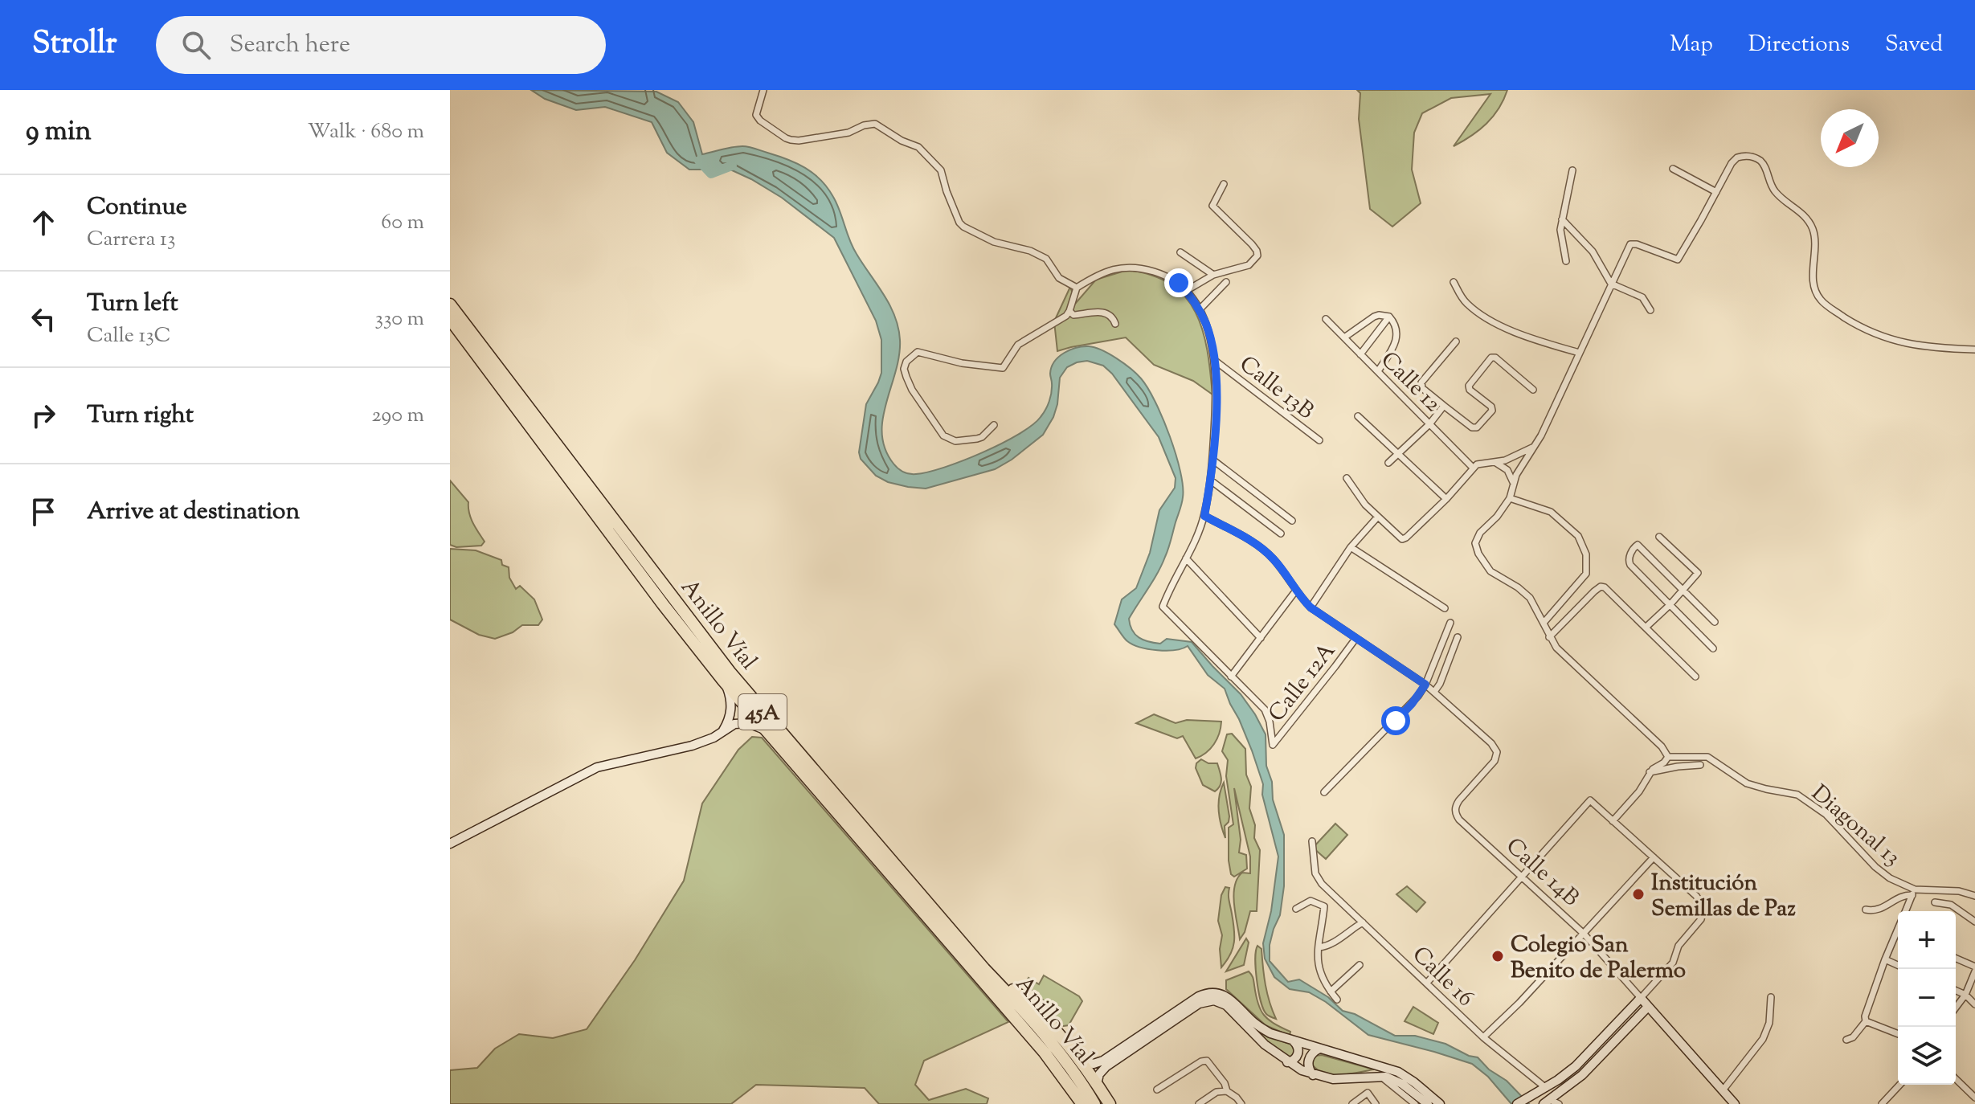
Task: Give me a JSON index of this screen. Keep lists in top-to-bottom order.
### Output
{
  "streets": {
    "highway": ["Anillo Víal", "45A"],
    "street": [
      "Calle 12",
      "Calle 13B",
      "Calle 12A",
      "Diagonal 13",
      "Calle 14B",
      "Calle 16"
    ]
  },
  "places": ["Institución Semillas de Paz", "Colegio San Benito de Palermo"],
  "north": "bottom left",
  "page": {
    "header": "Strollr",
    "search": "Search here",
    "nav": ["Map", "Directions", "Saved"],
    "heading": ["9 min", "Walk · 680 m"],
    "list": [
      ["Continue", "Carrera 13", "60 m"],
      ["Turn left", "Calle 13C", "330 m"],
      ["Turn right", "290 m"],
      "Arrive at destination"
    ],
    "map_buttons": ["+", "−"]
  }
}
